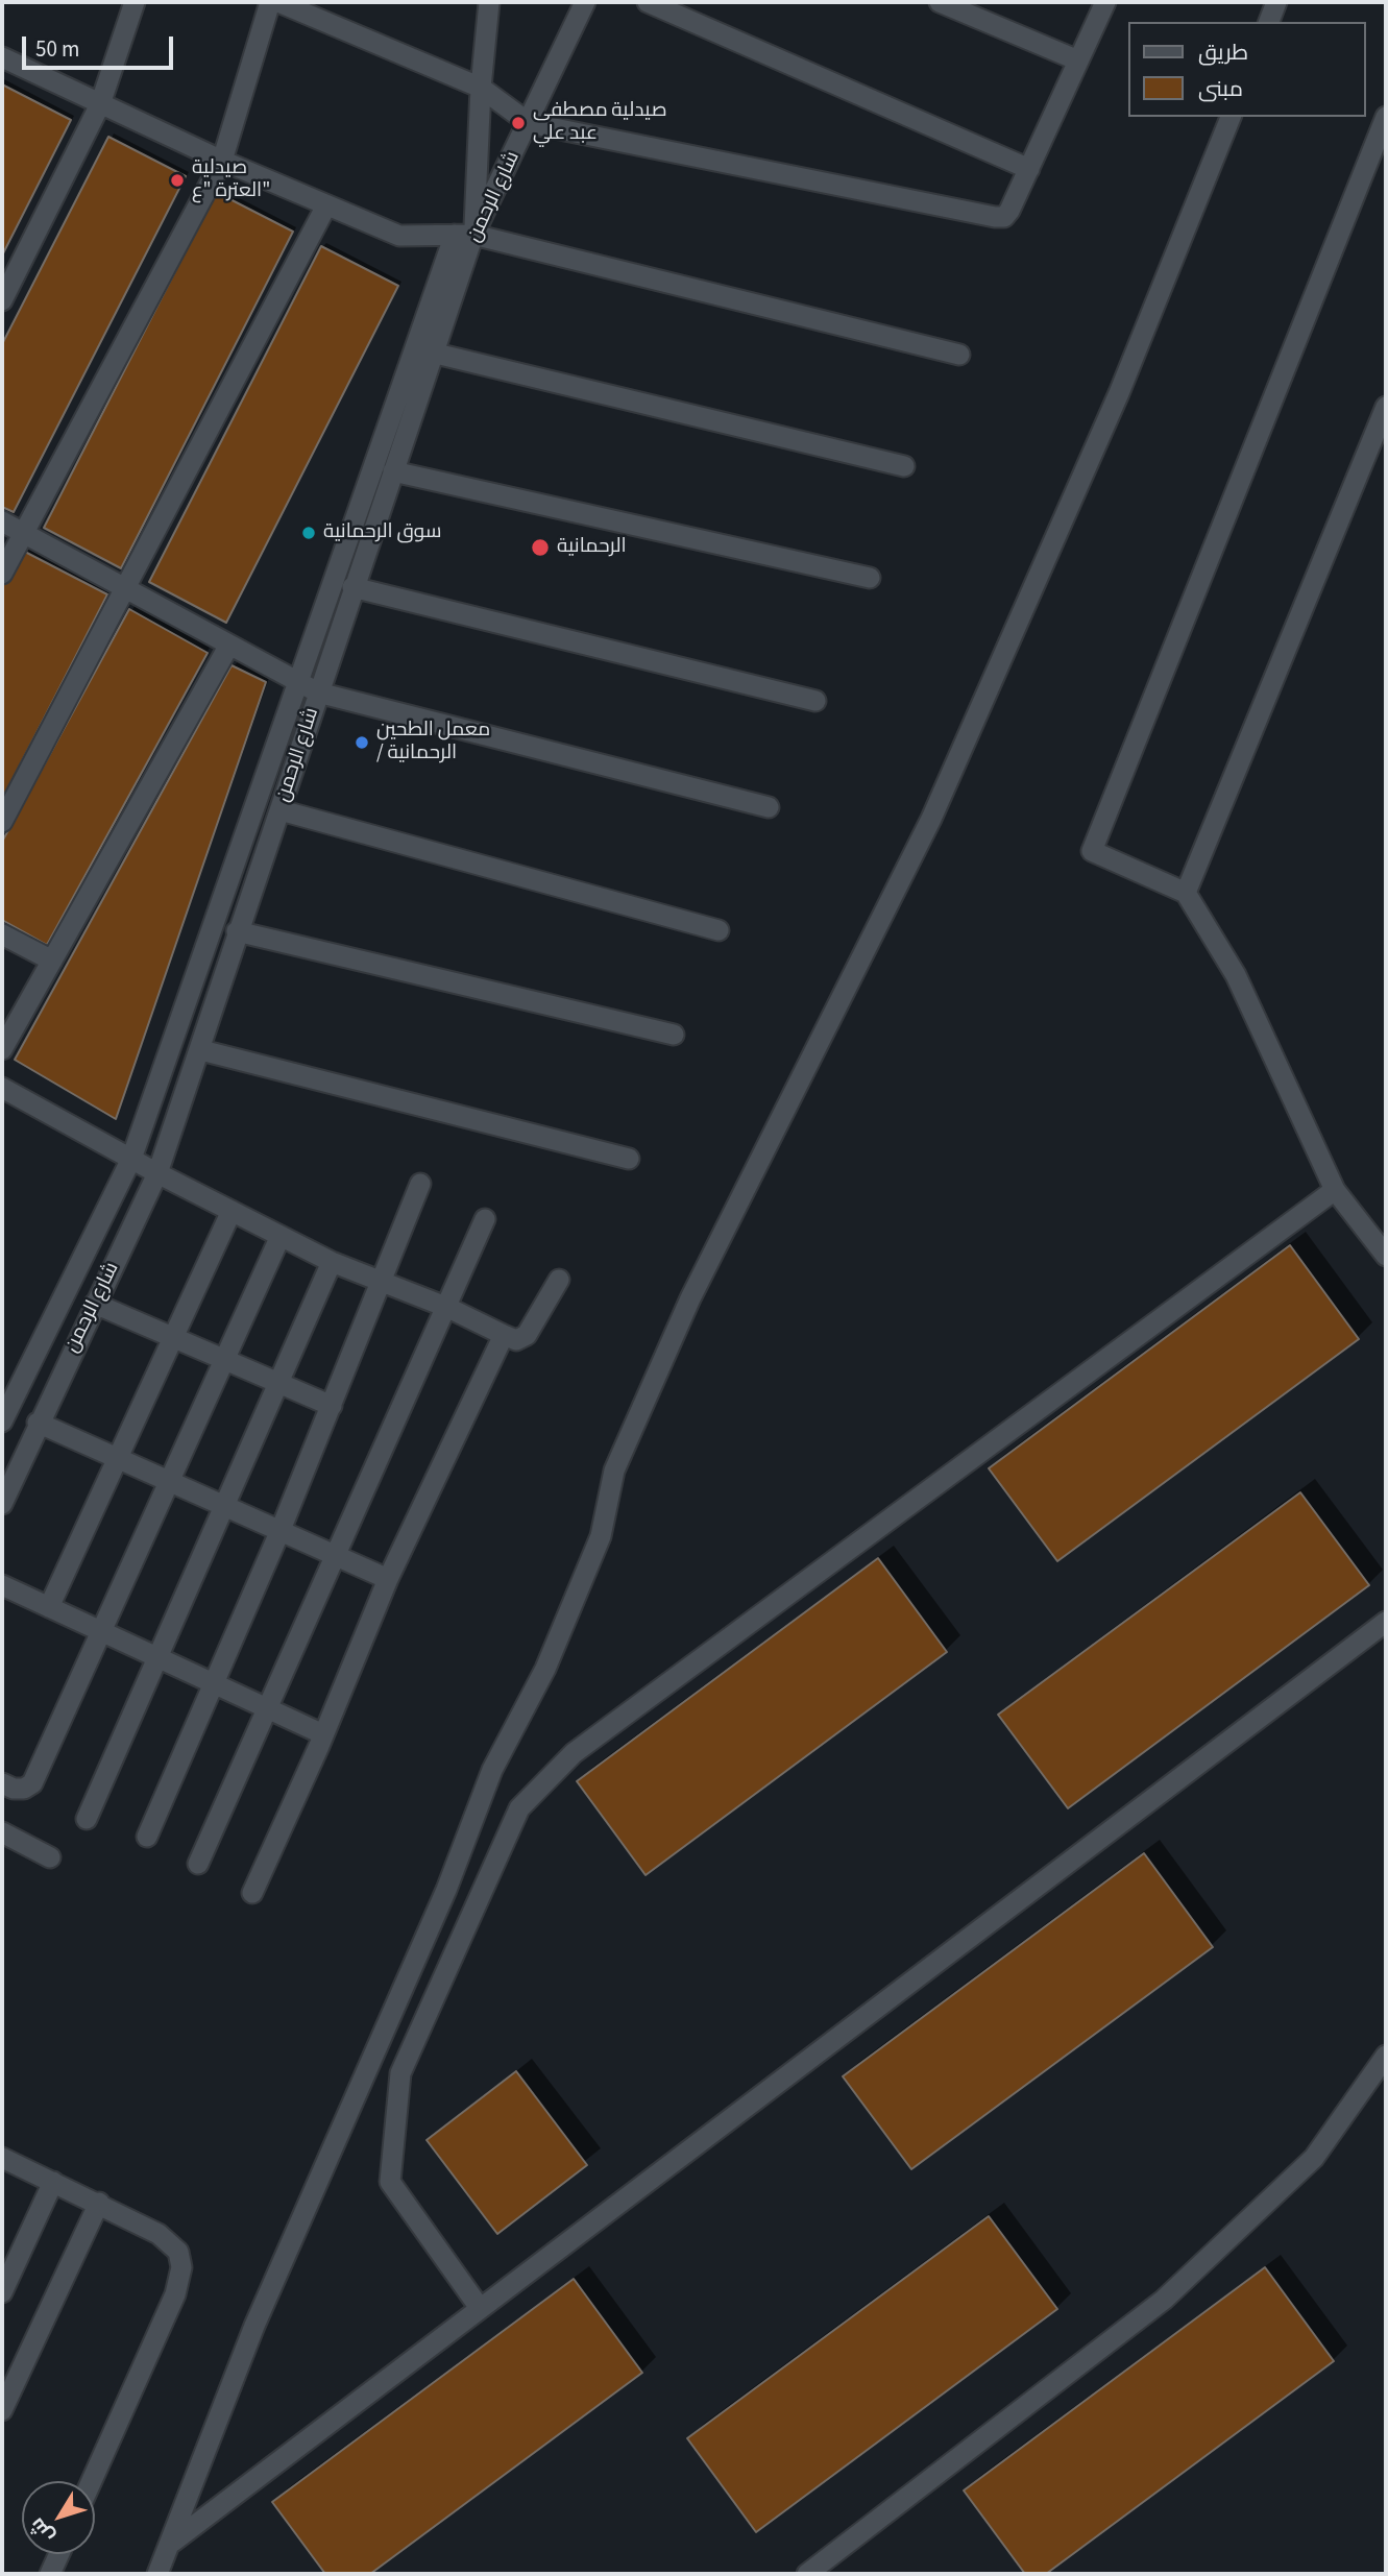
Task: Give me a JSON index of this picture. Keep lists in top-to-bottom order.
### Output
{
  "streets": {
    "street": ["شارع الرحمن"]
  },
  "places": [
    "صيدلية مصطفى عبد علي",
    "صيدلية العترة \"ع\"",
    "سوق الرحمانية",
    "الرحمانية",
    "معمل الطحين / الرحمانية"
  ],
  "legend": ["طريق", "مبنى"],
  "scale_bar": "50 m",
  "north": "bottom left"
}
